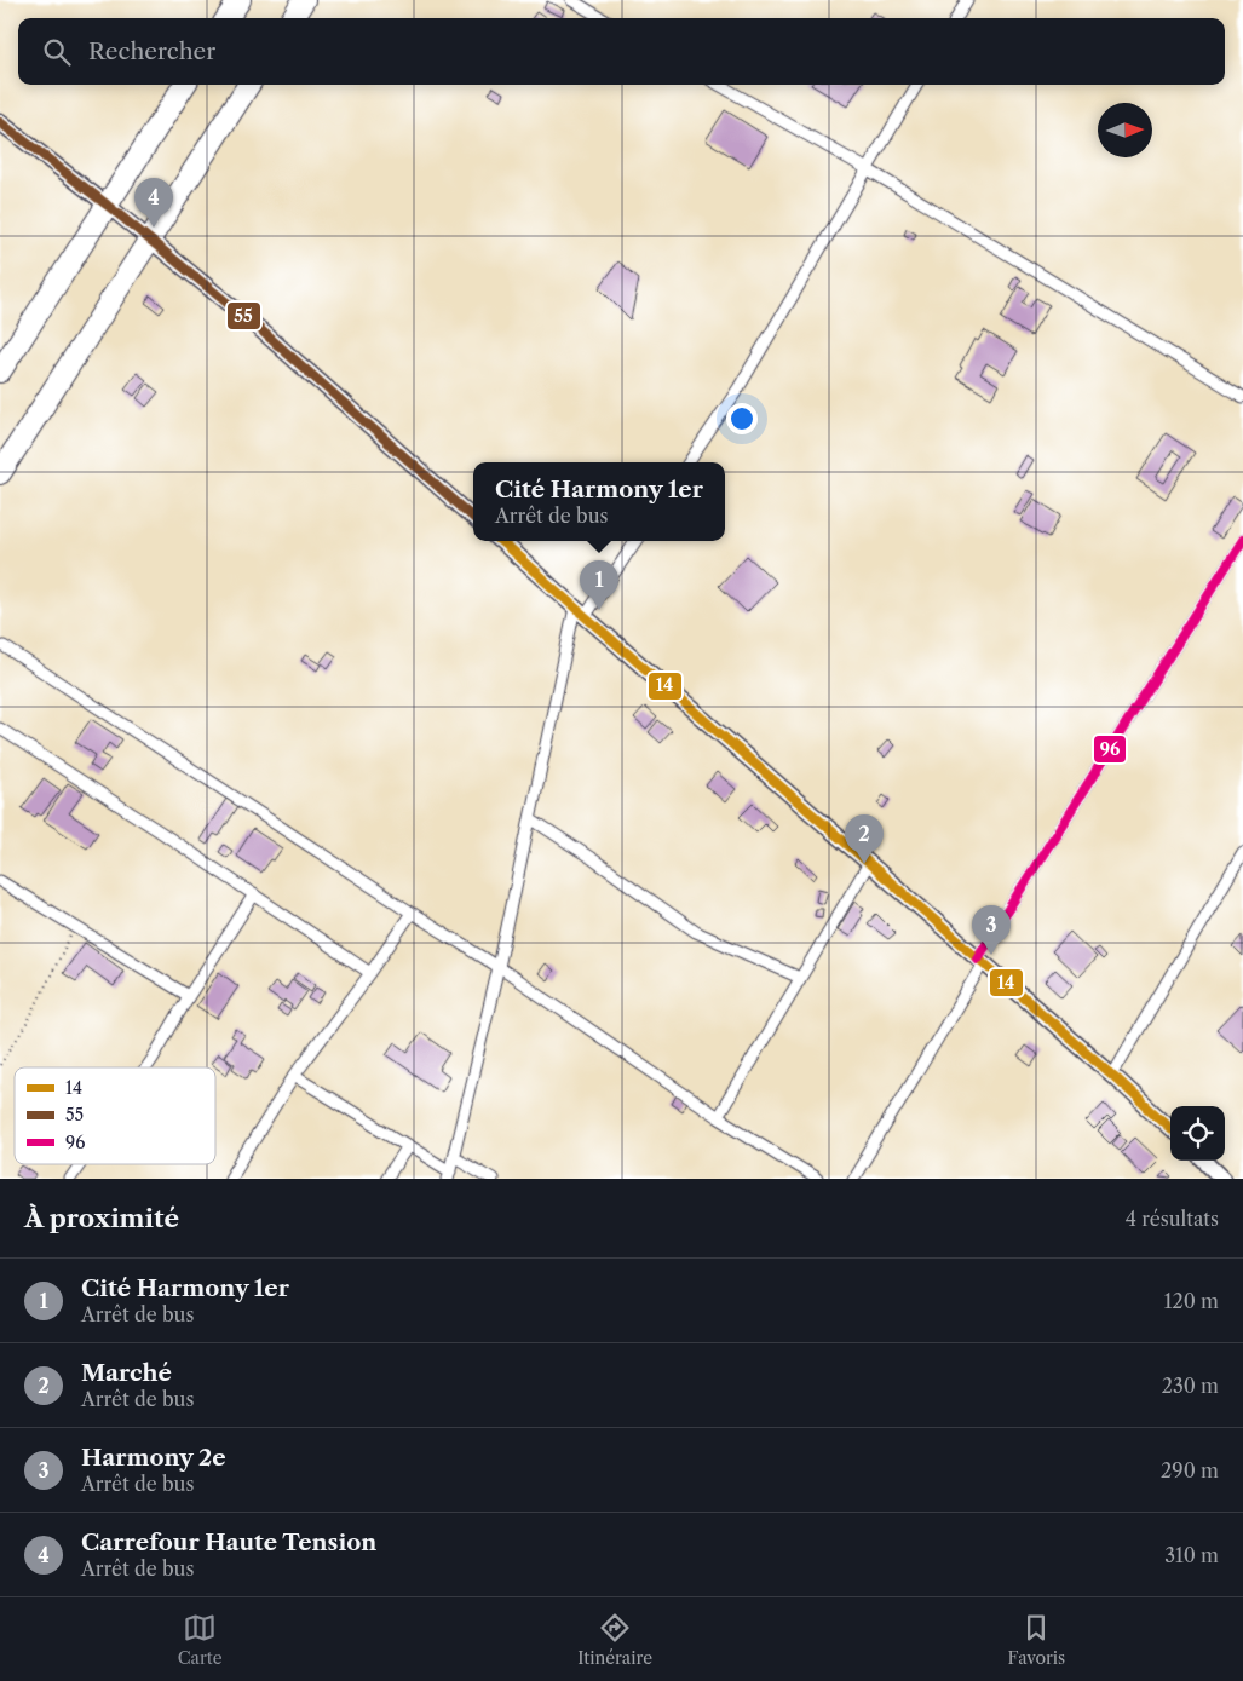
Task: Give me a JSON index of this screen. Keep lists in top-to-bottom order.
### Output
{
  "lines": ["transit line 55", "transit line 96", "transit line 14"],
  "legend": ["14", "55", "96"],
  "north": "right",
  "page": {
    "search": "Rechercher",
    "pins": [
      "4",
      "1",
      "2",
      "3"
    ],
    "popup": ["Cité Harmony 1er", "Arrêt de bus"],
    "heading": ["À proximité", "4 résultats"],
    "list": [
      {
        "mark": "1",
        "name": "Cité Harmony 1er",
        "note": "Arrêt de bus",
        "value": "120 m"
      },
      {
        "mark": "2",
        "name": "Marché",
        "note": "Arrêt de bus",
        "value": "230 m"
      },
      {
        "mark": "3",
        "name": "Harmony 2e",
        "note": "Arrêt de bus",
        "value": "290 m"
      },
      {
        "mark": "4",
        "name": "Carrefour Haute Tension",
        "note": "Arrêt de bus",
        "value": "310 m"
      }
    ],
    "nav": ["Carte", "Itinéraire", "Favoris"]
  }
}
